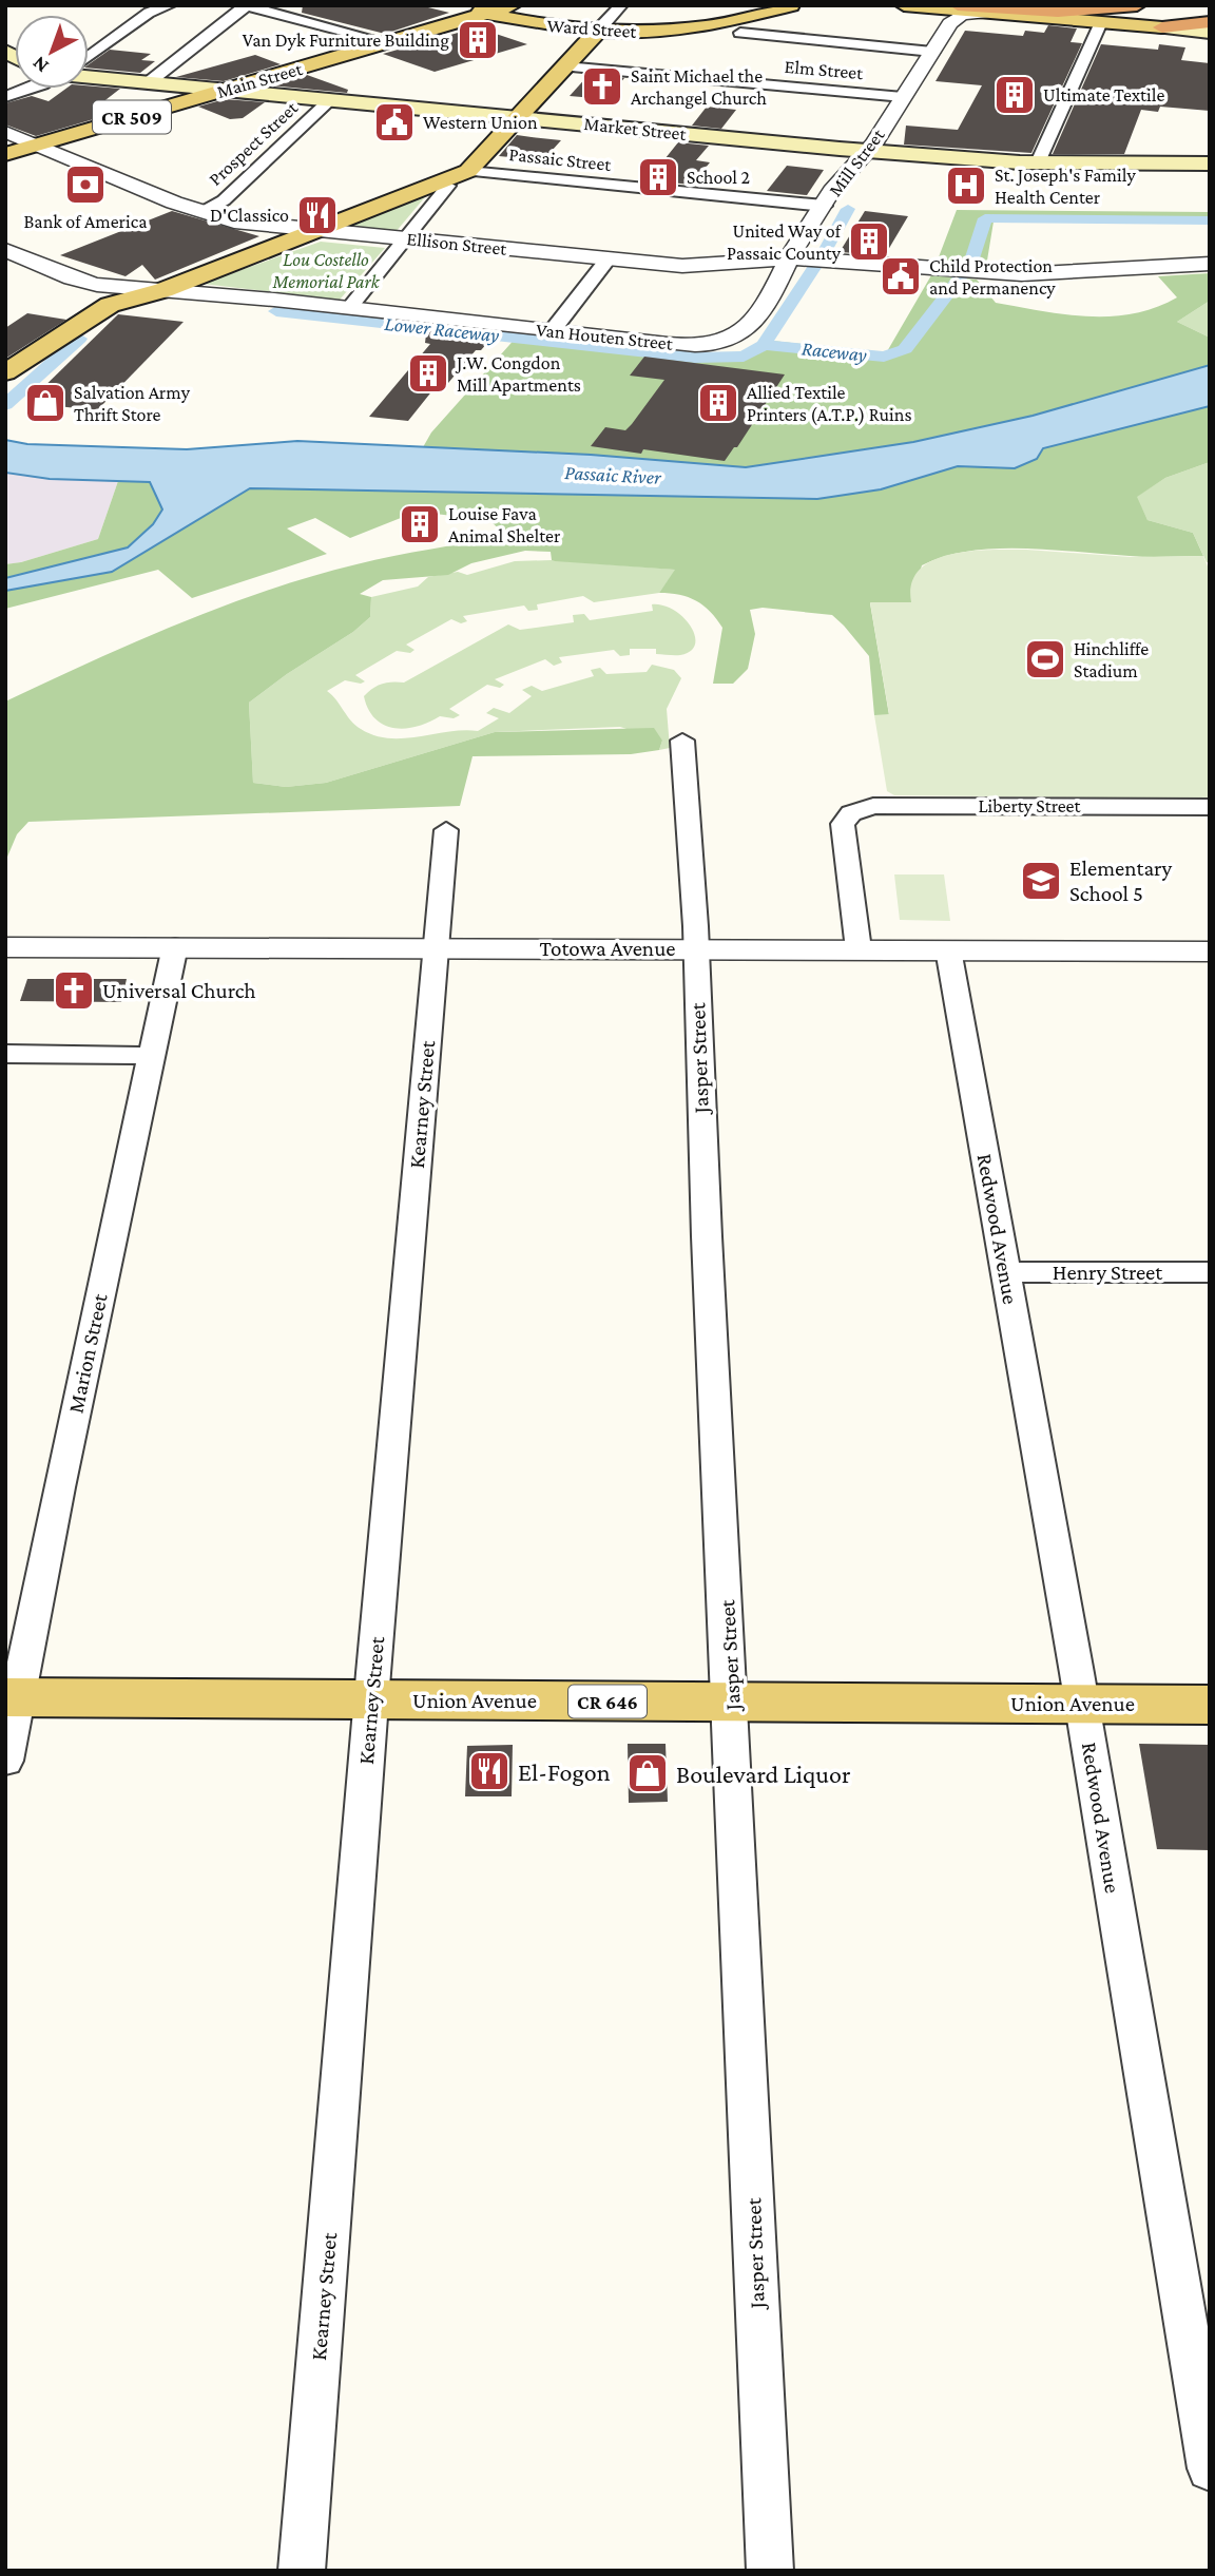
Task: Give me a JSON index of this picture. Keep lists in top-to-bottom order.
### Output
{
  "streets": {
    "main road": [
      "Ward Street",
      "Main Street",
      "CR 509",
      "Market Street",
      "Union Avenue",
      "CR 646"
    ],
    "street": [
      "Elm Street",
      "Prospect Street",
      "Passaic Street",
      "Mill Street",
      "Ellison Street",
      "Van Houten Street",
      "Liberty Street",
      "Totowa Avenue",
      "Jasper Street",
      "Kearney Street",
      "Redwood Avenue",
      "Henry Street",
      "Marion Street"
    ]
  },
  "crossings": [
    ["Ward Street", "Main Street"],
    ["Elm Street", "Mill Street"],
    ["Main Street", "Market Street"],
    ["Main Street", "Ellison Street"],
    ["Market Street", "Prospect Street"],
    ["Market Street", "Mill Street"],
    ["Prospect Street", "Ellison Street"],
    ["Passaic Street", "Mill Street"],
    ["Mill Street", "Ellison Street"],
    ["Mill Street", "Van Houten Street"],
    ["Liberty Street", "Totowa Avenue"],
    ["Totowa Avenue", "Jasper Street"],
    ["Totowa Avenue", "Kearney Street"],
    ["Totowa Avenue", "Redwood Avenue"],
    ["Totowa Avenue", "Marion Street"],
    ["Jasper Street", "Union Avenue"],
    ["Kearney Street", "Union Avenue"],
    ["Redwood Avenue", "Henry Street"],
    ["Redwood Avenue", "Union Avenue"],
    ["Marion Street", "Union Avenue"]
  ],
  "water": ["Lower Raceway", "Raceway", "Passaic River"],
  "parks": ["Lou Costello Memorial Park"],
  "places": {
    "building": [
      "Van Dyk Furniture Building",
      "Ultimate Textile",
      "School 2",
      "United Way of Passaic County",
      "J.W. Congdon Mill Apartments",
      "Allied Textile Printers (A.T.P.) Ruins",
      "Louise Fava Animal Shelter"
    ],
    "church": ["Saint Michael the Archangel Church", "Universal Church"],
    "public building": ["Western Union", "Child Protection and Permanency"],
    "bank": ["Bank of America"],
    "hospital": ["St. Joseph's Family Health Center"],
    "restaurant": ["D'Classico", "El-Fogon"],
    "shop": ["Salvation Army Thrift Store", "Boulevard Liquor"],
    "sports": ["Hinchliffe Stadium"],
    "school or university": ["Elementary School 5"]
  },
  "north": "bottom left"
}
